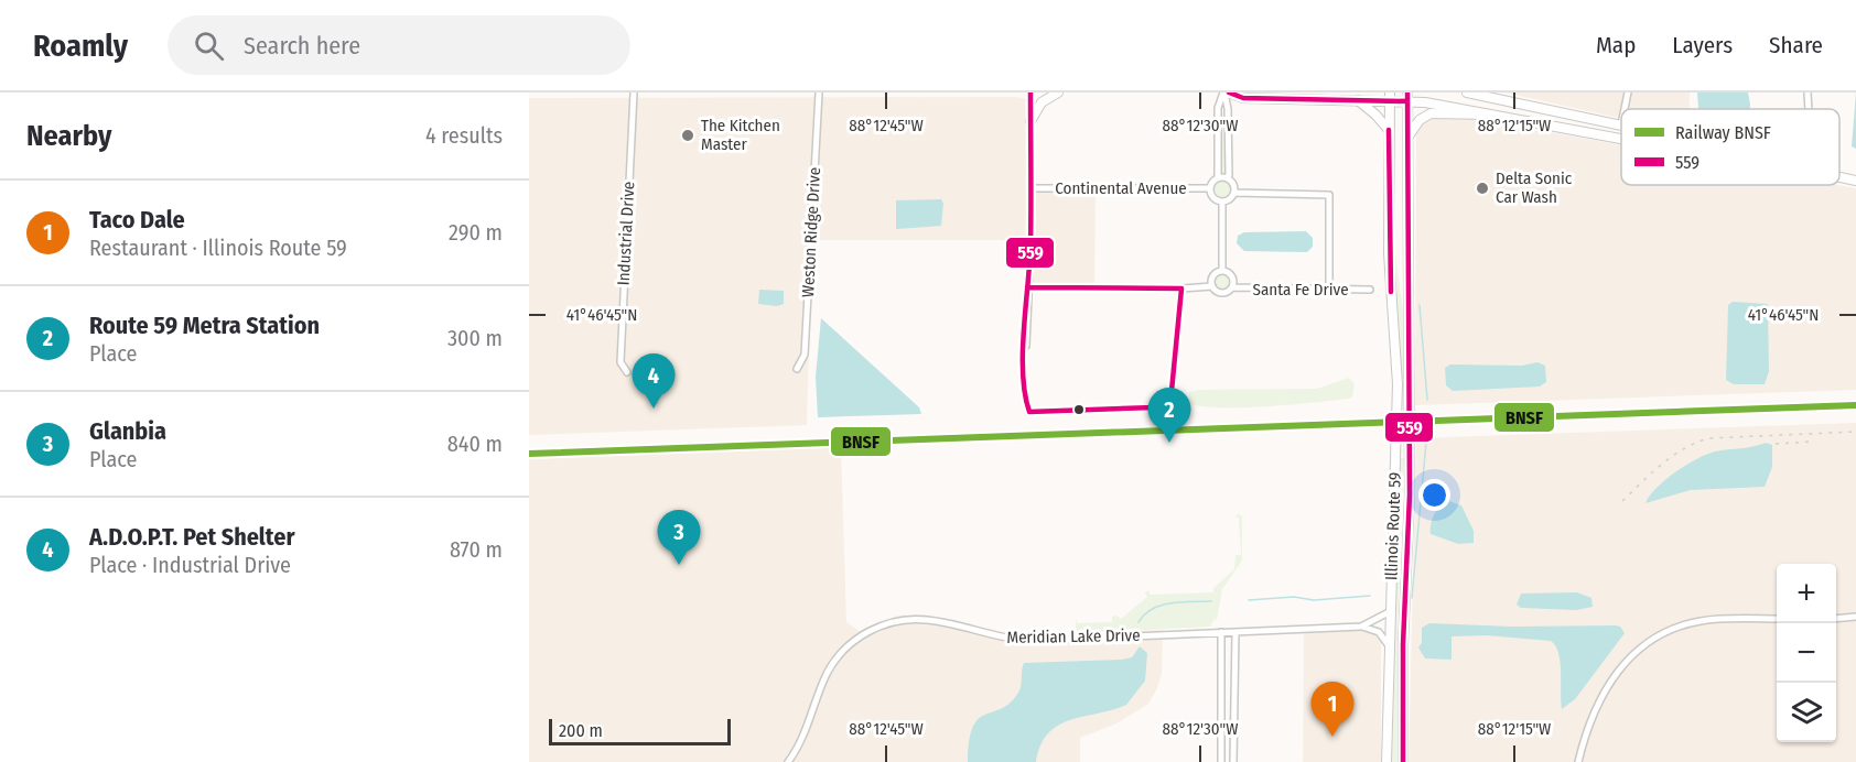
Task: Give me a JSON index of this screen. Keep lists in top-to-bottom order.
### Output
{
  "streets": {
    "main road": ["Illinois Route 59"],
    "street": [
      "Continental Avenue",
      "Weston Ridge Drive",
      "Industrial Drive",
      "Santa Fe Drive",
      "Meridian Lake Drive"
    ]
  },
  "crossings": [
    ["Illinois Route 59", "Meridian Lake Drive"]
  ],
  "places": ["The Kitchen Master", "Delta Sonic Car Wash"],
  "lines": ["transit line 559", "rail line BNSF"],
  "legend": ["Railway BNSF", "559"],
  "scale_bar": "200 m",
  "page": {
    "header": "Roamly",
    "search": "Search here",
    "nav": ["Map", "Layers", "Share"],
    "heading": ["Nearby", "4 results"],
    "list": [
      {
        "mark": "1",
        "name": "Taco Dale",
        "note": "Restaurant · Illinois Route 59",
        "value": "290 m"
      },
      {
        "mark": "2",
        "name": "Route 59 Metra Station",
        "note": "Place",
        "value": "300 m"
      },
      {
        "mark": "3",
        "name": "Glanbia",
        "note": "Place",
        "value": "840 m"
      },
      {
        "mark": "4",
        "name": "A.D.O.P.T. Pet Shelter",
        "note": "Place · Industrial Drive",
        "value": "870 m"
      }
    ],
    "pins": [
      "4",
      "2",
      "3",
      "1"
    ],
    "map_buttons": ["+", "−"],
    "scale": "200 m"
  },
  "coordinates": [
    "88°12'45\"W",
    "88°12'30\"W",
    "88°12'15\"W",
    "41°46'45\"N"
  ]
}
